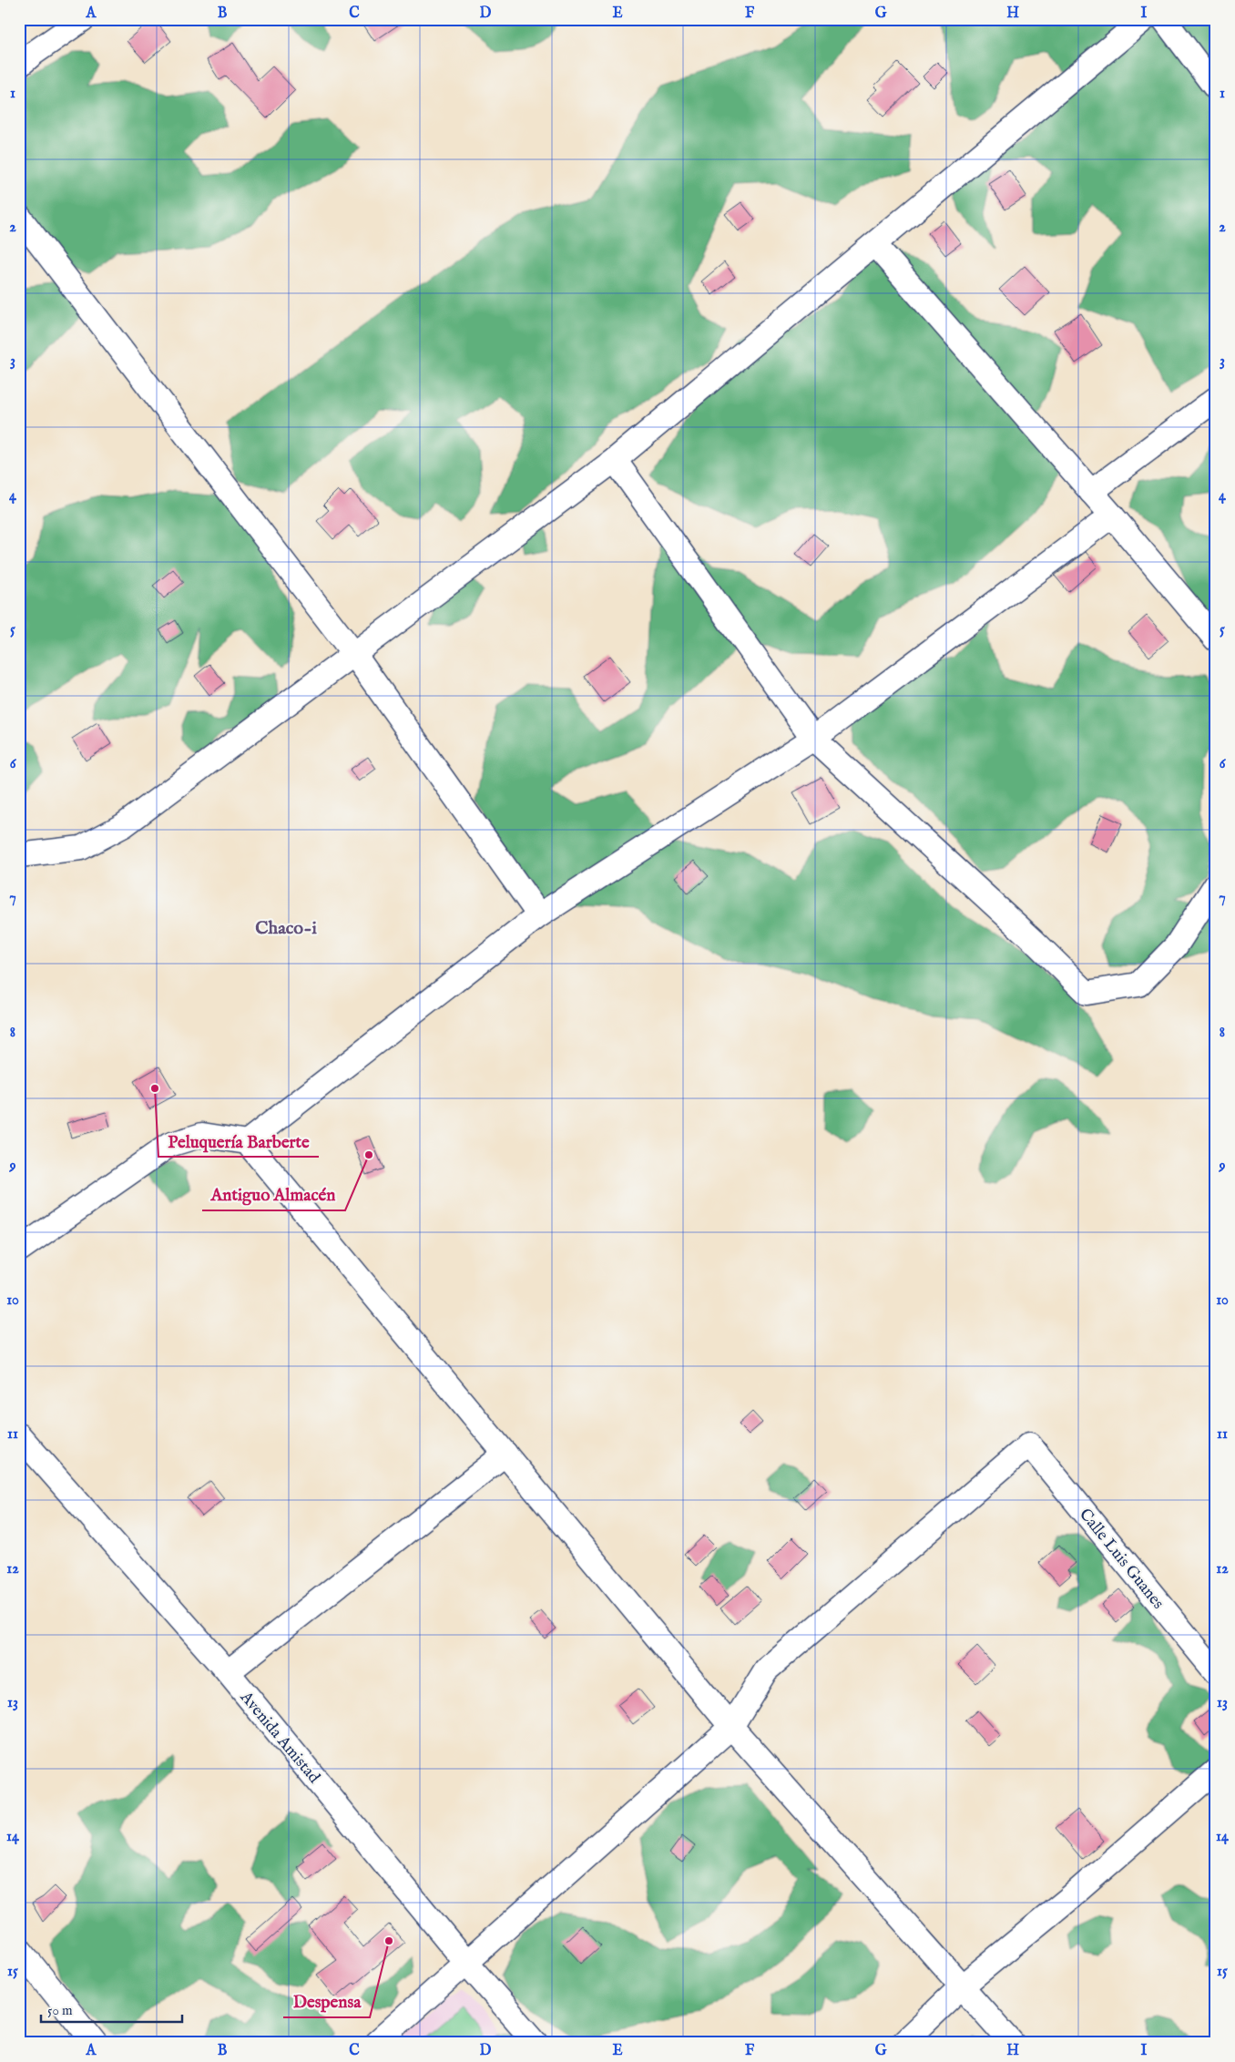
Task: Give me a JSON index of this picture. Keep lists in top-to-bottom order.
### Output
{
  "streets": {
    "street": ["Calle Luis Guanes", "Avenida Amistad"]
  },
  "districts": ["Chaco-i"],
  "places": ["Peluquería Barberte", "Antiguo Almacén", "Despensa"],
  "scale_bar": "50 m",
  "grid": {
    "columns": [
      "A",
      "B",
      "C",
      "D",
      "E",
      "F",
      "G",
      "H",
      "I"
    ],
    "rows": [
      "1",
      "2",
      "3",
      "4",
      "5",
      "6",
      "7",
      "8",
      "9",
      "10",
      "11",
      "12",
      "13",
      "14",
      "15"
    ]
  }
}
